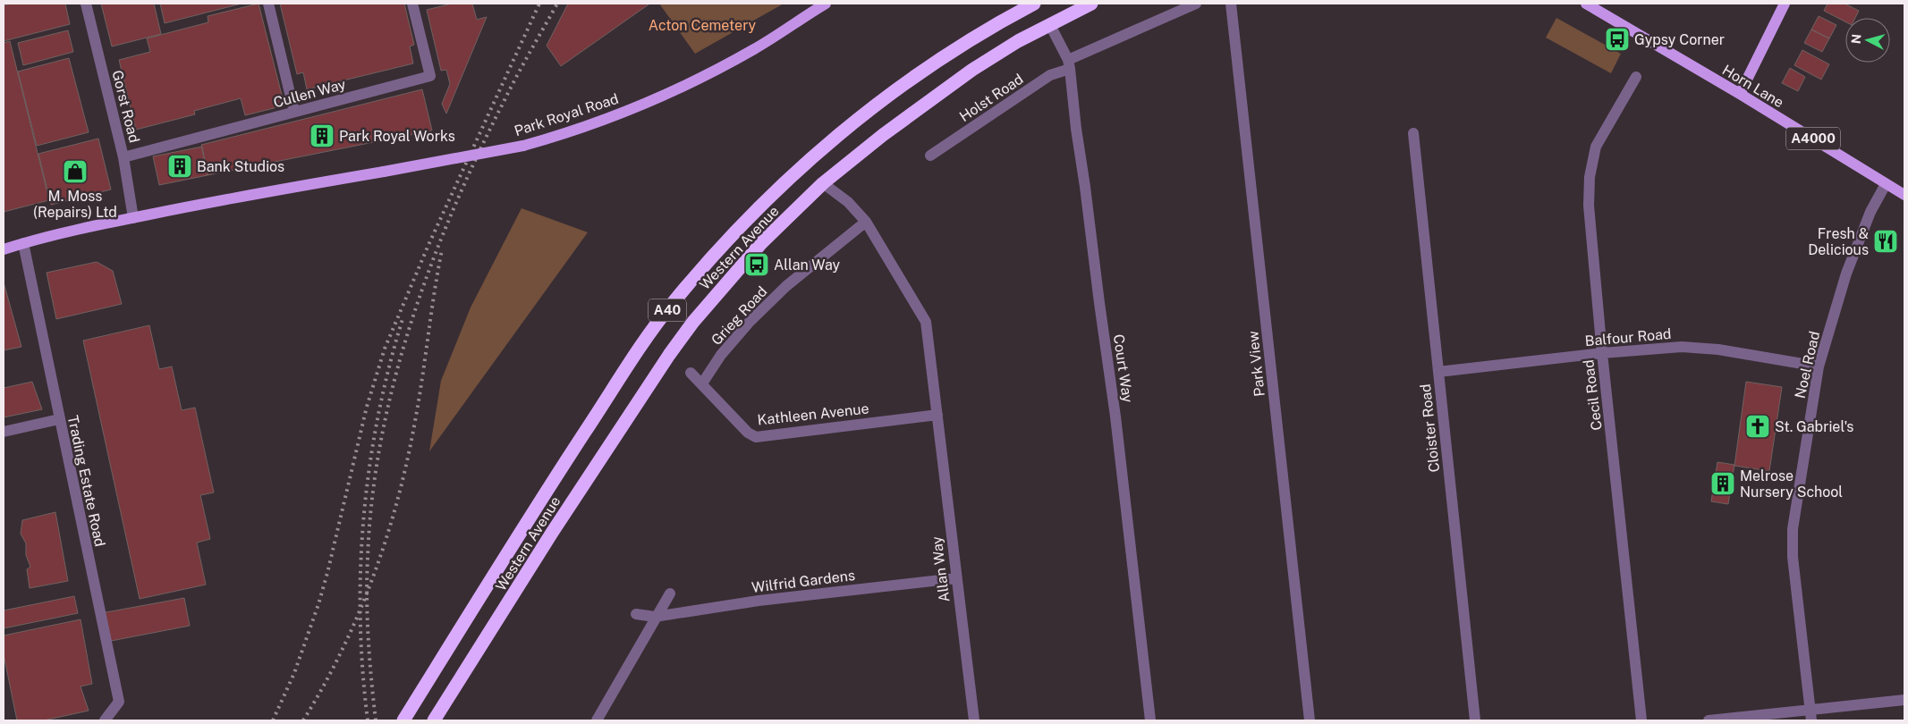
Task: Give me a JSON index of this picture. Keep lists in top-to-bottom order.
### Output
{
  "streets": {
    "highway": ["Western Avenue", "A40"],
    "main road": ["Horn Lane", "Park Royal Road", "A4000"],
    "street": [
      "Cullen Way",
      "Holst Road",
      "Gorst Road",
      "Grieg Road",
      "Balfour Road",
      "Park View",
      "Noel Road",
      "Court Way",
      "Cecil Road",
      "Kathleen Avenue",
      "Cloister Road",
      "Trading Estate Road",
      "Allan Way",
      "Wilfrid Gardens"
    ]
  },
  "crossings": [
    ["Horn Lane", "Noel Road"],
    ["Cullen Way", "Gorst Road"],
    ["Holst Road", "Court Way"],
    ["Gorst Road", "Park Royal Road"],
    ["Park Royal Road", "Trading Estate Road"],
    ["Western Avenue", "Court Way"],
    ["Western Avenue", "Allan Way"],
    ["Grieg Road", "Kathleen Avenue"],
    ["Grieg Road", "Allan Way"],
    ["Balfour Road", "Noel Road"],
    ["Balfour Road", "Cecil Road"],
    ["Balfour Road", "Cloister Road"],
    ["Kathleen Avenue", "Allan Way"],
    ["Allan Way", "Wilfrid Gardens"]
  ],
  "parks": ["Acton Cemetery"],
  "places": {
    "bus stop": ["Gypsy Corner", "Allan Way"],
    "building": ["Park Royal Works", "Bank Studios", "Melrose Nursery School"],
    "shop": ["M. Moss (Repairs) Ltd"],
    "restaurant": ["Fresh & Delicious"],
    "church": ["St. Gabriel's"]
  },
  "north": "left"
}
